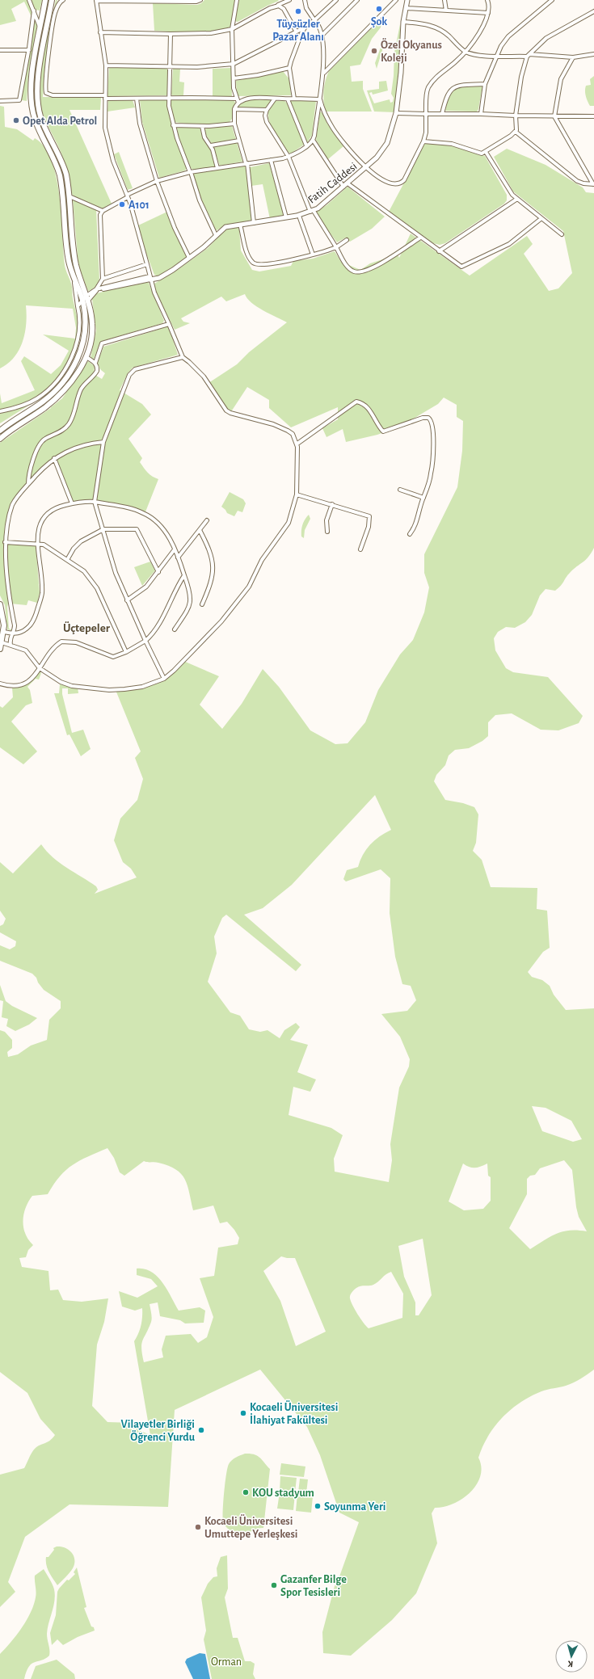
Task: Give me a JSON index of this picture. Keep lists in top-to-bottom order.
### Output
{
  "streets": {
    "street": ["Fatih Caddesi"]
  },
  "districts": ["Üçtepeler"],
  "parks": ["Orman"],
  "places": [
    "Şok",
    "Tüysüzler Pazar Alanı",
    "Özel Okyanus Koleji",
    "Opet Alda Petrol",
    "A101",
    "Kocaeli Üniversitesi İlahiyat Fakültesi",
    "Vilayetler Birliği Öğrenci Yurdu",
    "KOU stadyum",
    "Soyunma Yeri",
    "Kocaeli Üniversitesi Umuttepe Yerleşkesi",
    "Gazanfer Bilge Spor Tesisleri"
  ],
  "north": "bottom"
}
